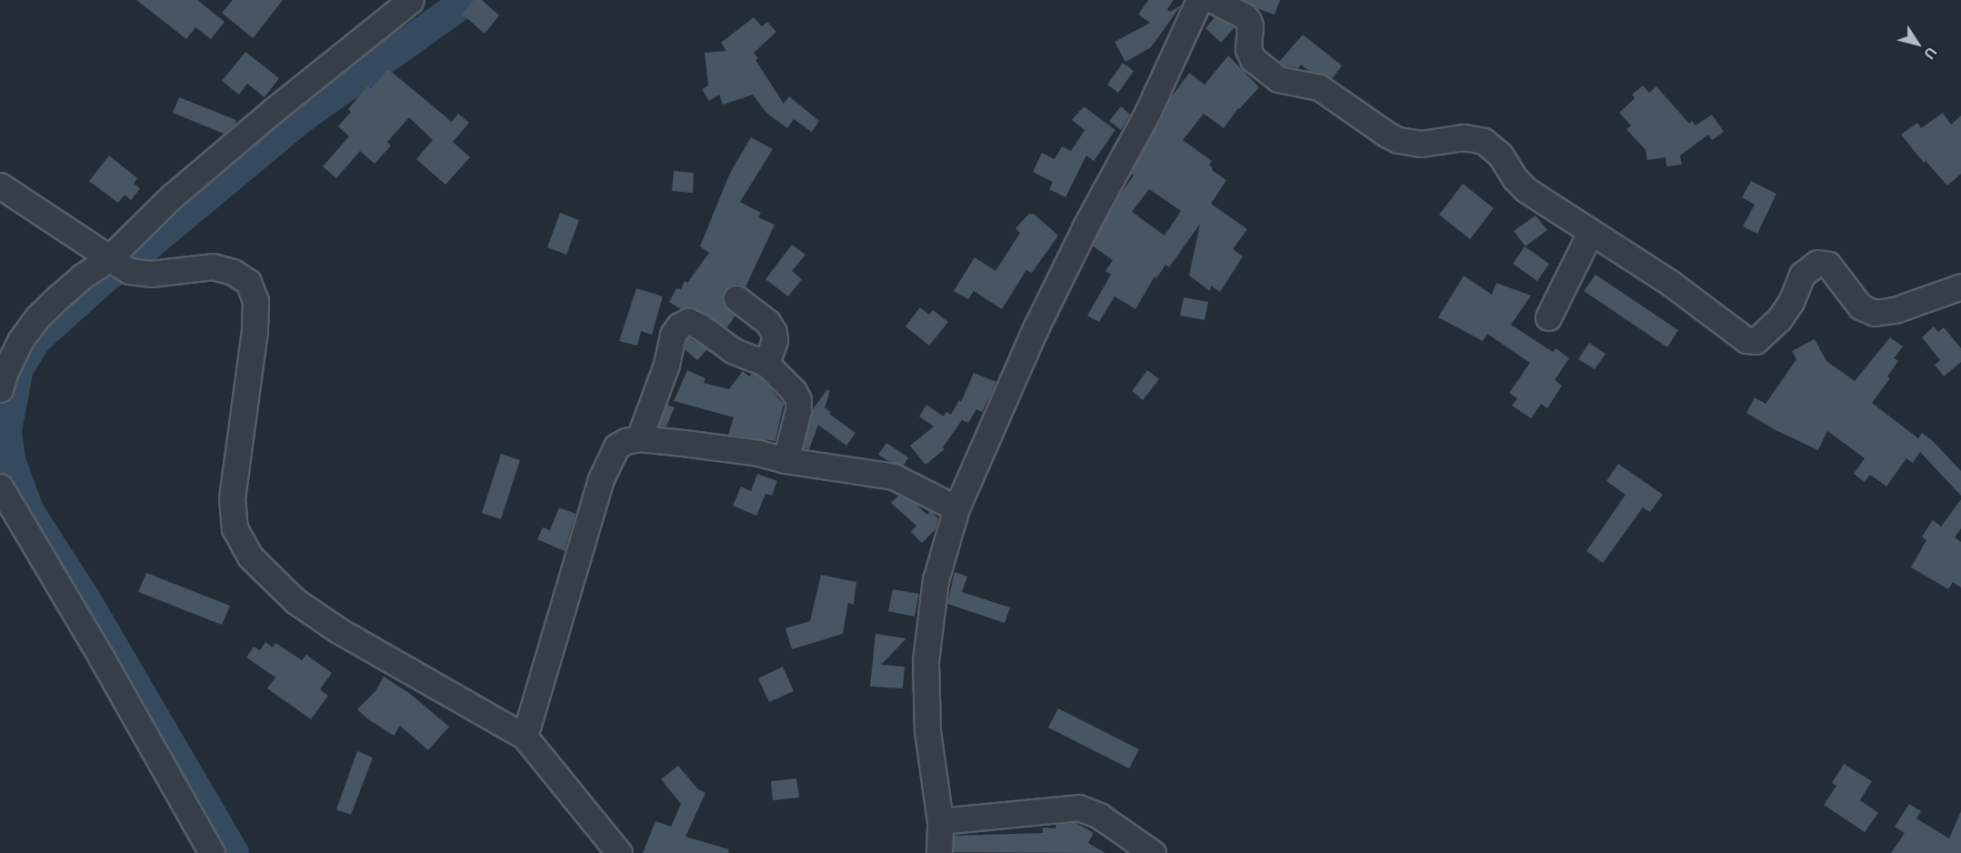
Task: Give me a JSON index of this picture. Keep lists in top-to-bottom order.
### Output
{
  "north": "bottom right"
}
